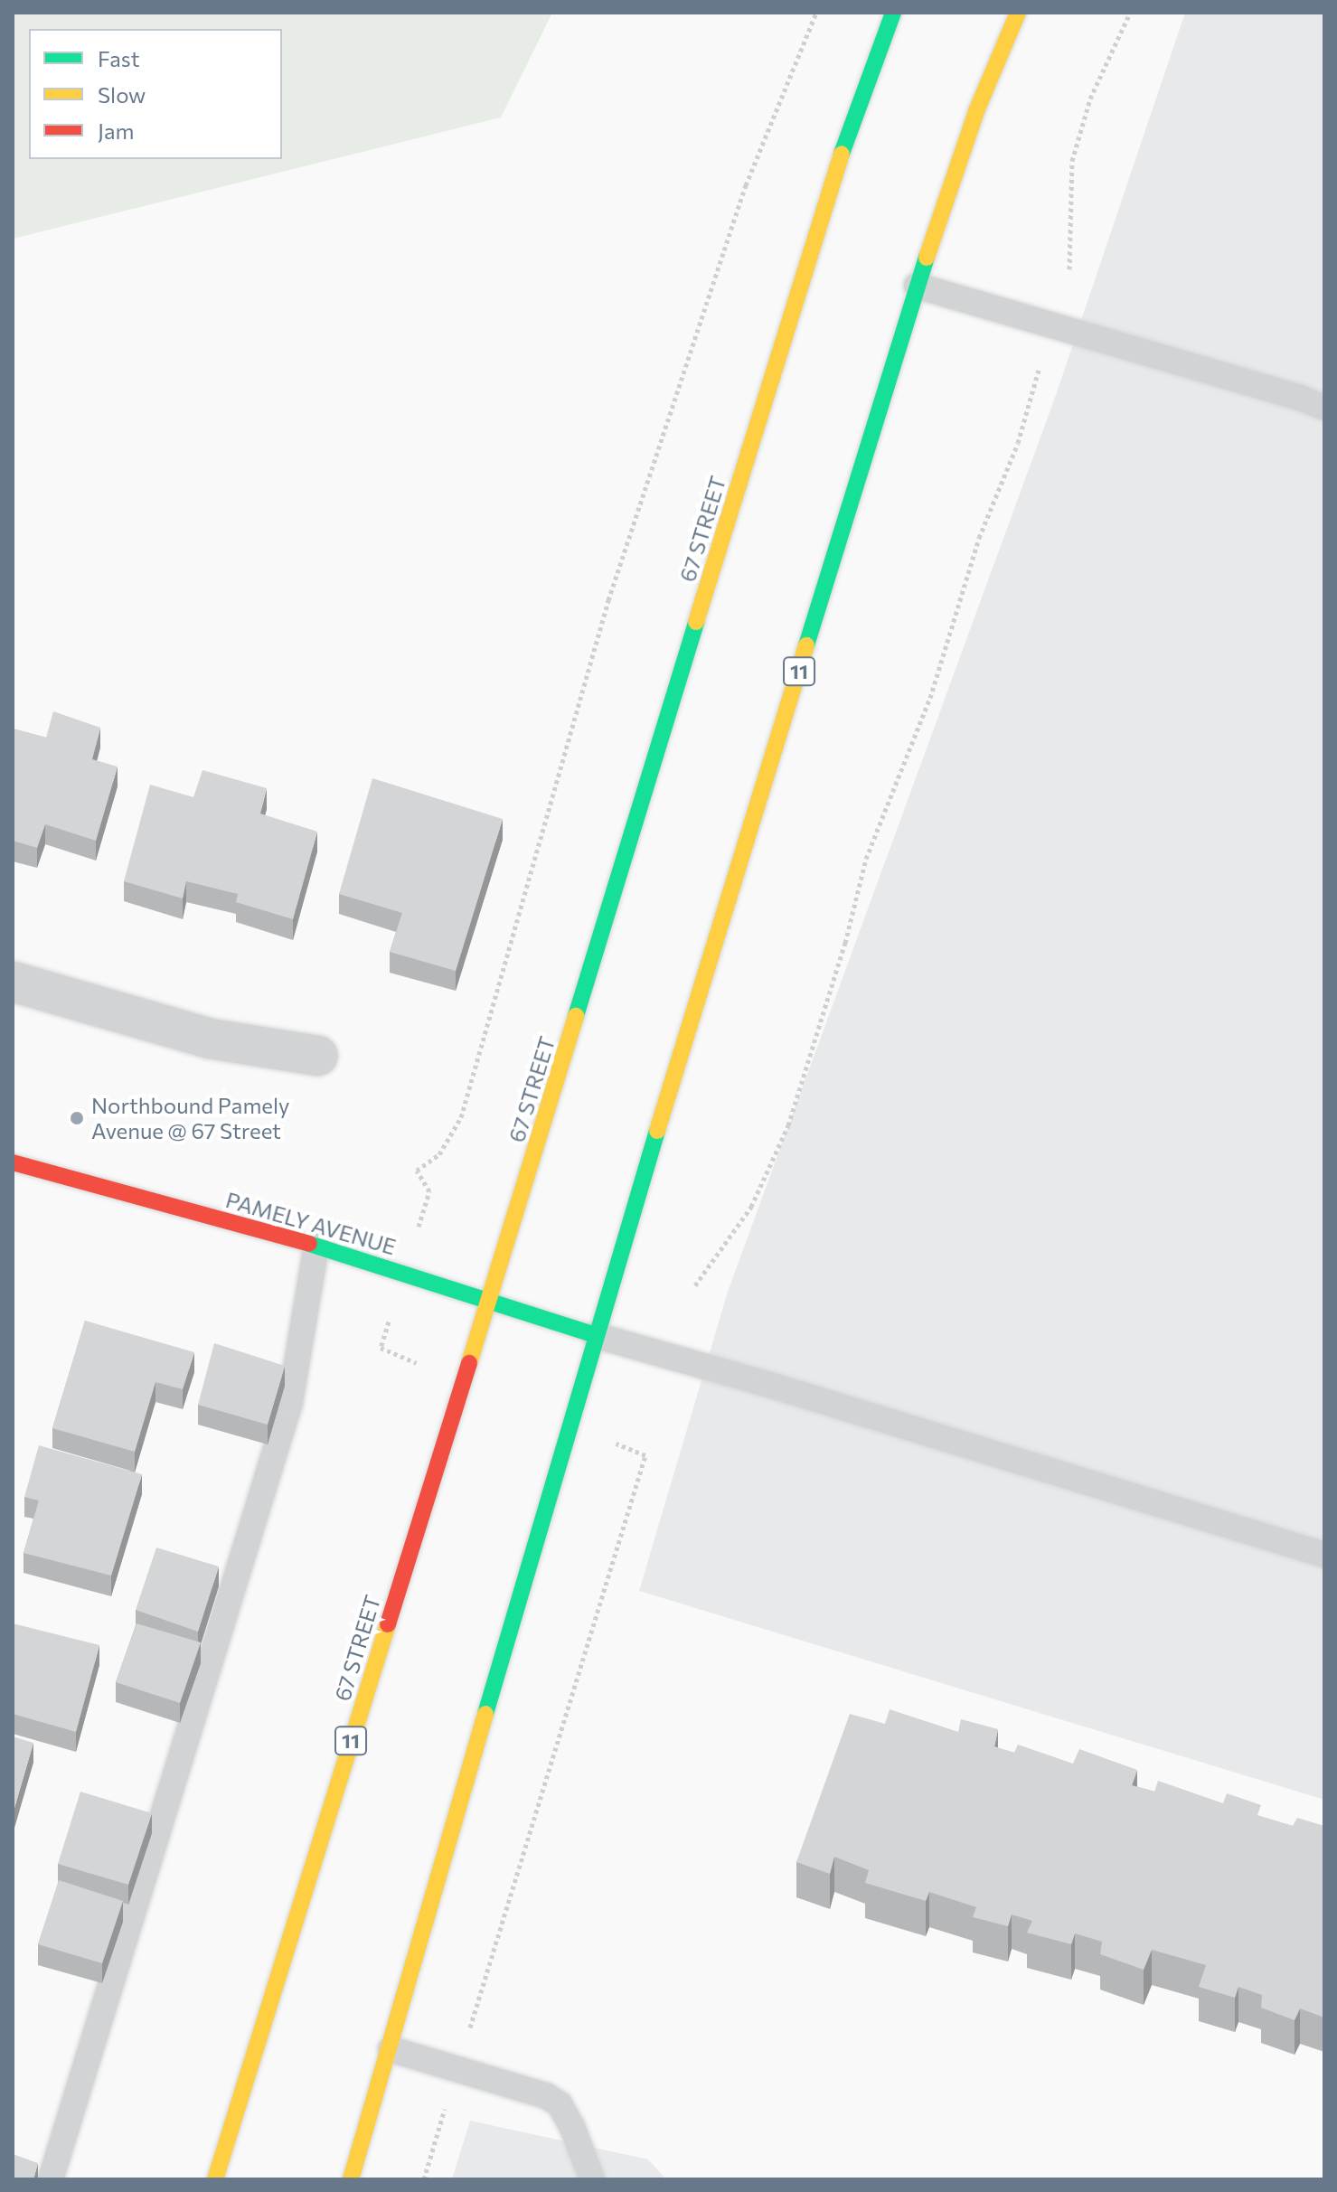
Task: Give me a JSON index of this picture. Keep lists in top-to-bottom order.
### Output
{
  "streets": {
    "main road": ["67 STREET", "11", "PAMELY AVENUE"]
  },
  "crossings": [
    ["67 STREET", "PAMELY AVENUE"],
    ["11", "PAMELY AVENUE"]
  ],
  "places": ["Northbound Pamely Avenue @ 67 Street"],
  "legend": ["Fast", "Slow", "Jam"]
}
